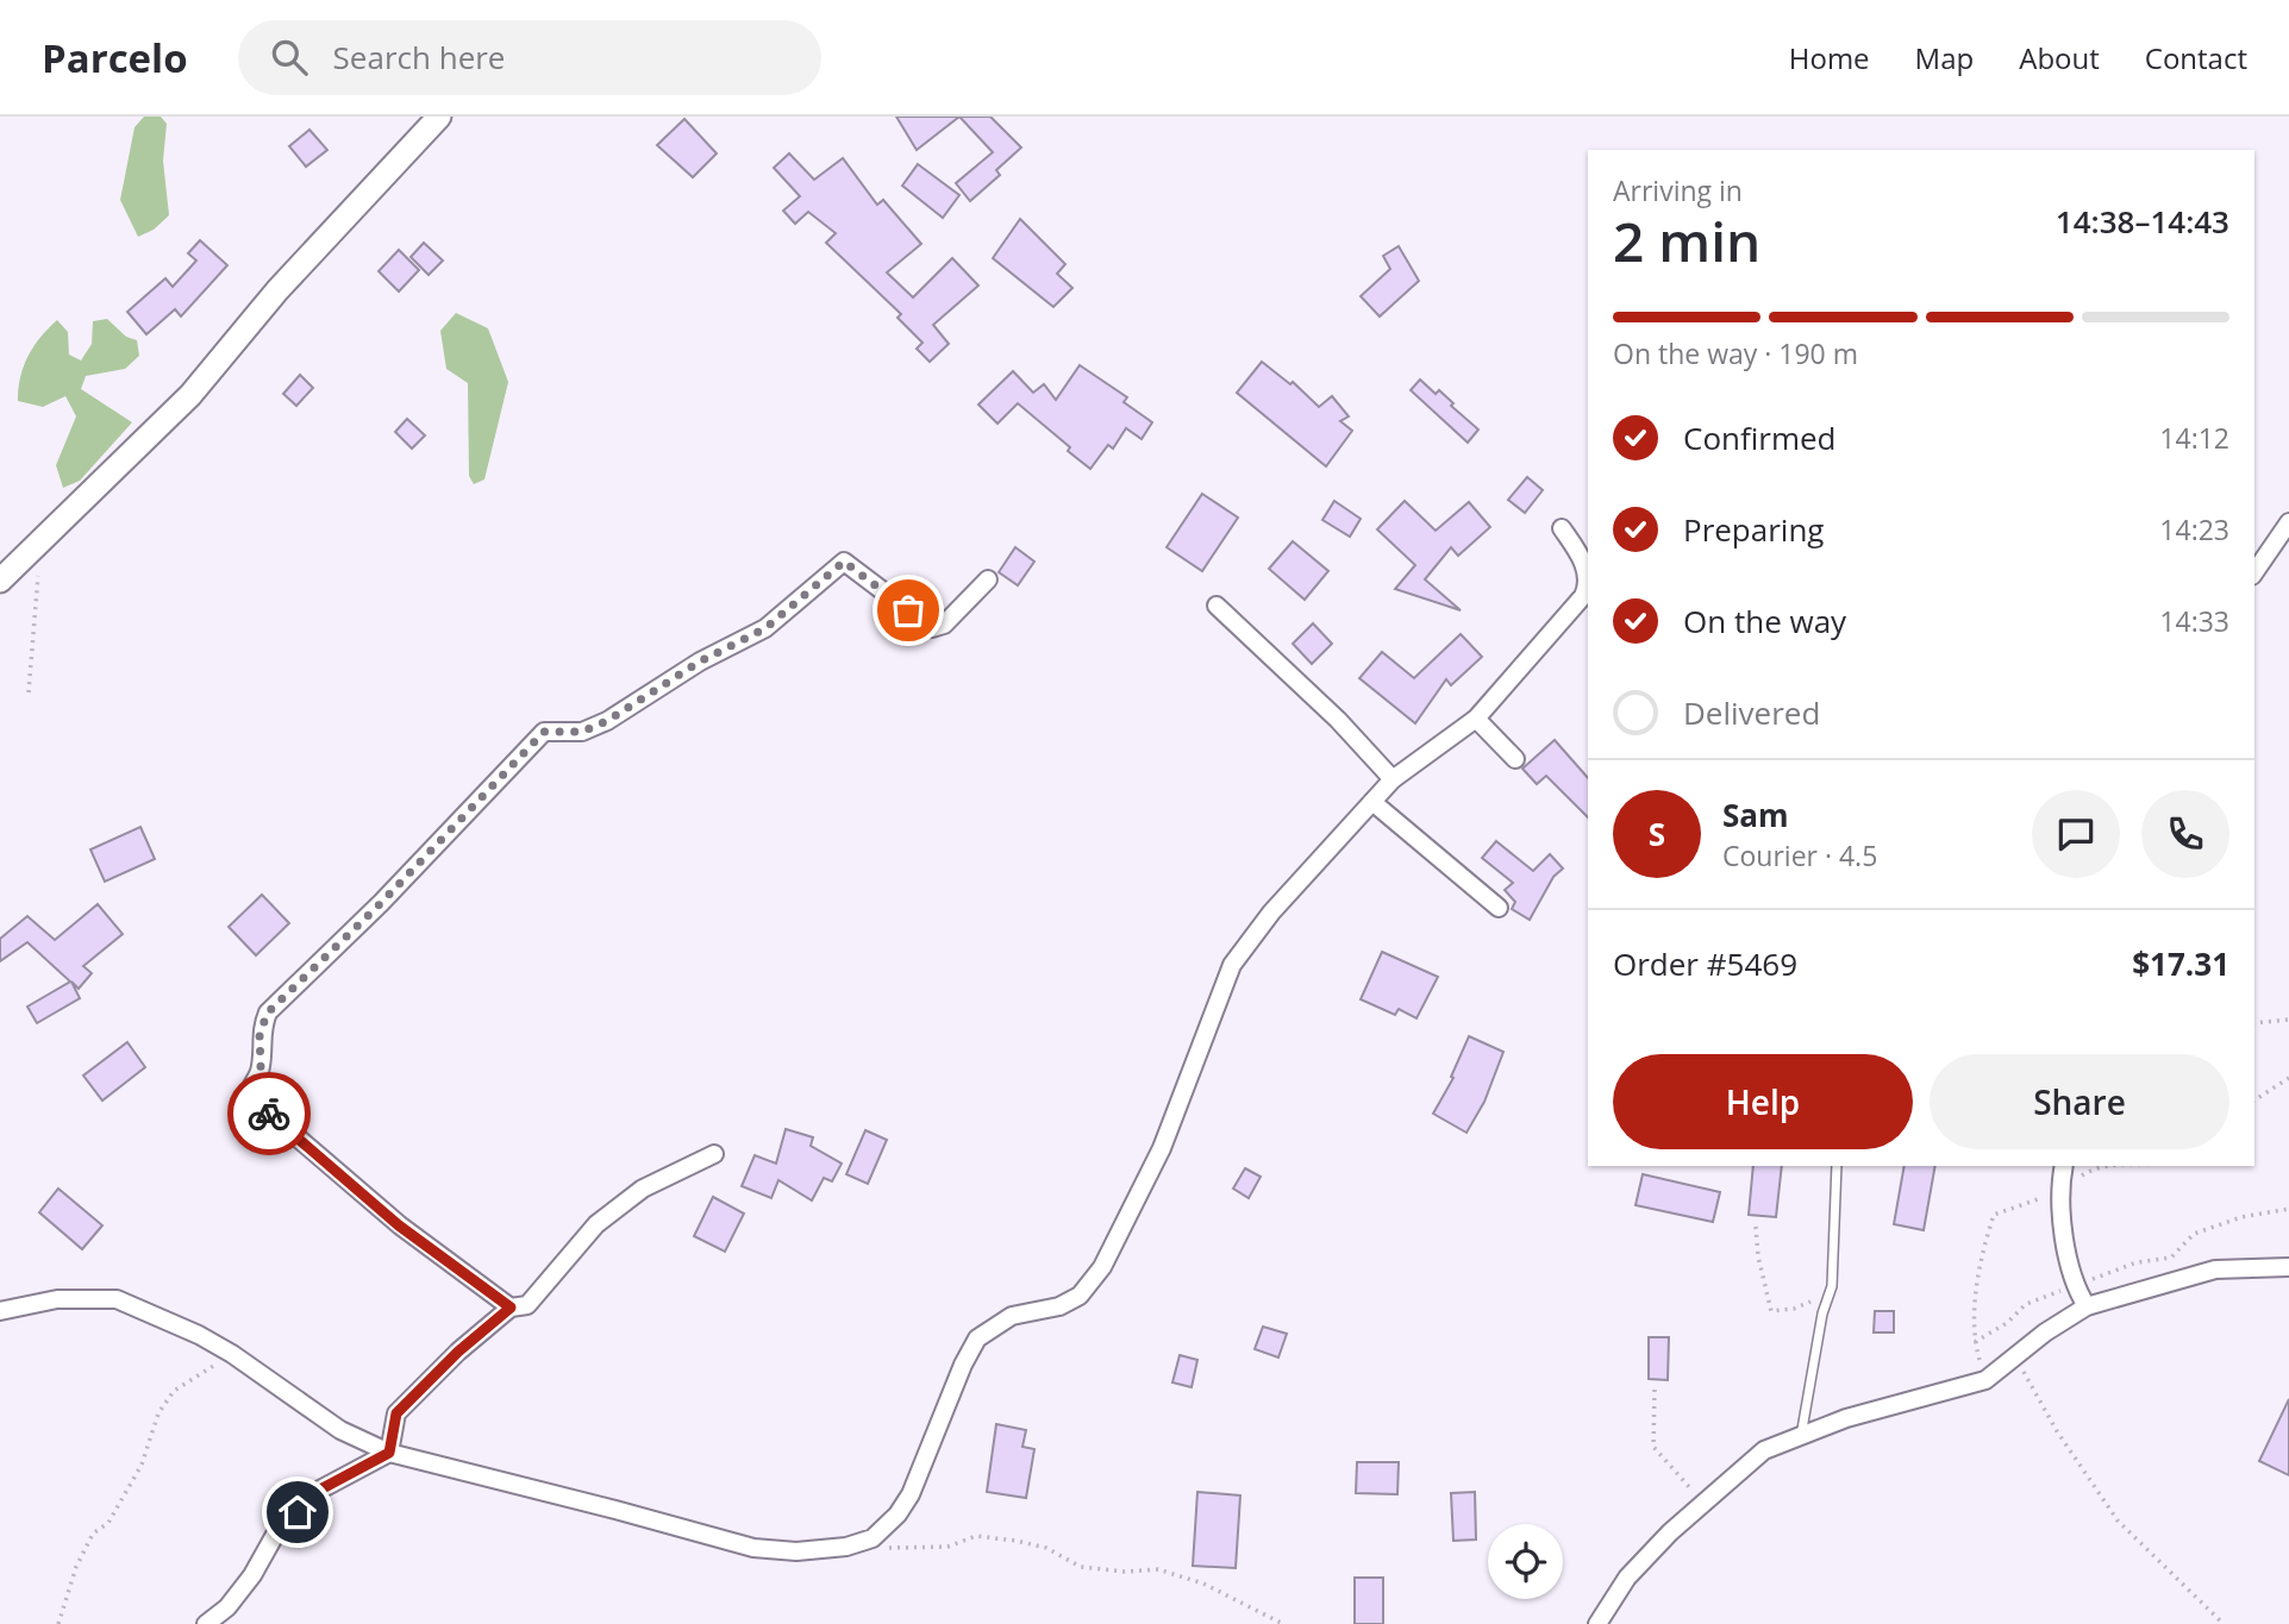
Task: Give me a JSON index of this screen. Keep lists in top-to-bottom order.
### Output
{
  "page": {
    "header": "Parcelo",
    "search": "Search here",
    "nav": [
      "Home",
      "Map",
      "About",
      "Contact"
    ],
    "heading": ["2 min", "Arriving in", "14:38–14:43"],
    "panel": [
      "Sam",
      "Courier · 4.5",
      "Order #5469",
      "$17.31"
    ],
    "bar": "On the way · 190 m",
    "list": [
      ["Confirmed", "14:12"],
      ["Preparing", "14:23"],
      ["On the way", "14:33"],
      "Delivered"
    ],
    "round": "S",
    "buttons": ["Help", "Share"]
  }
}
